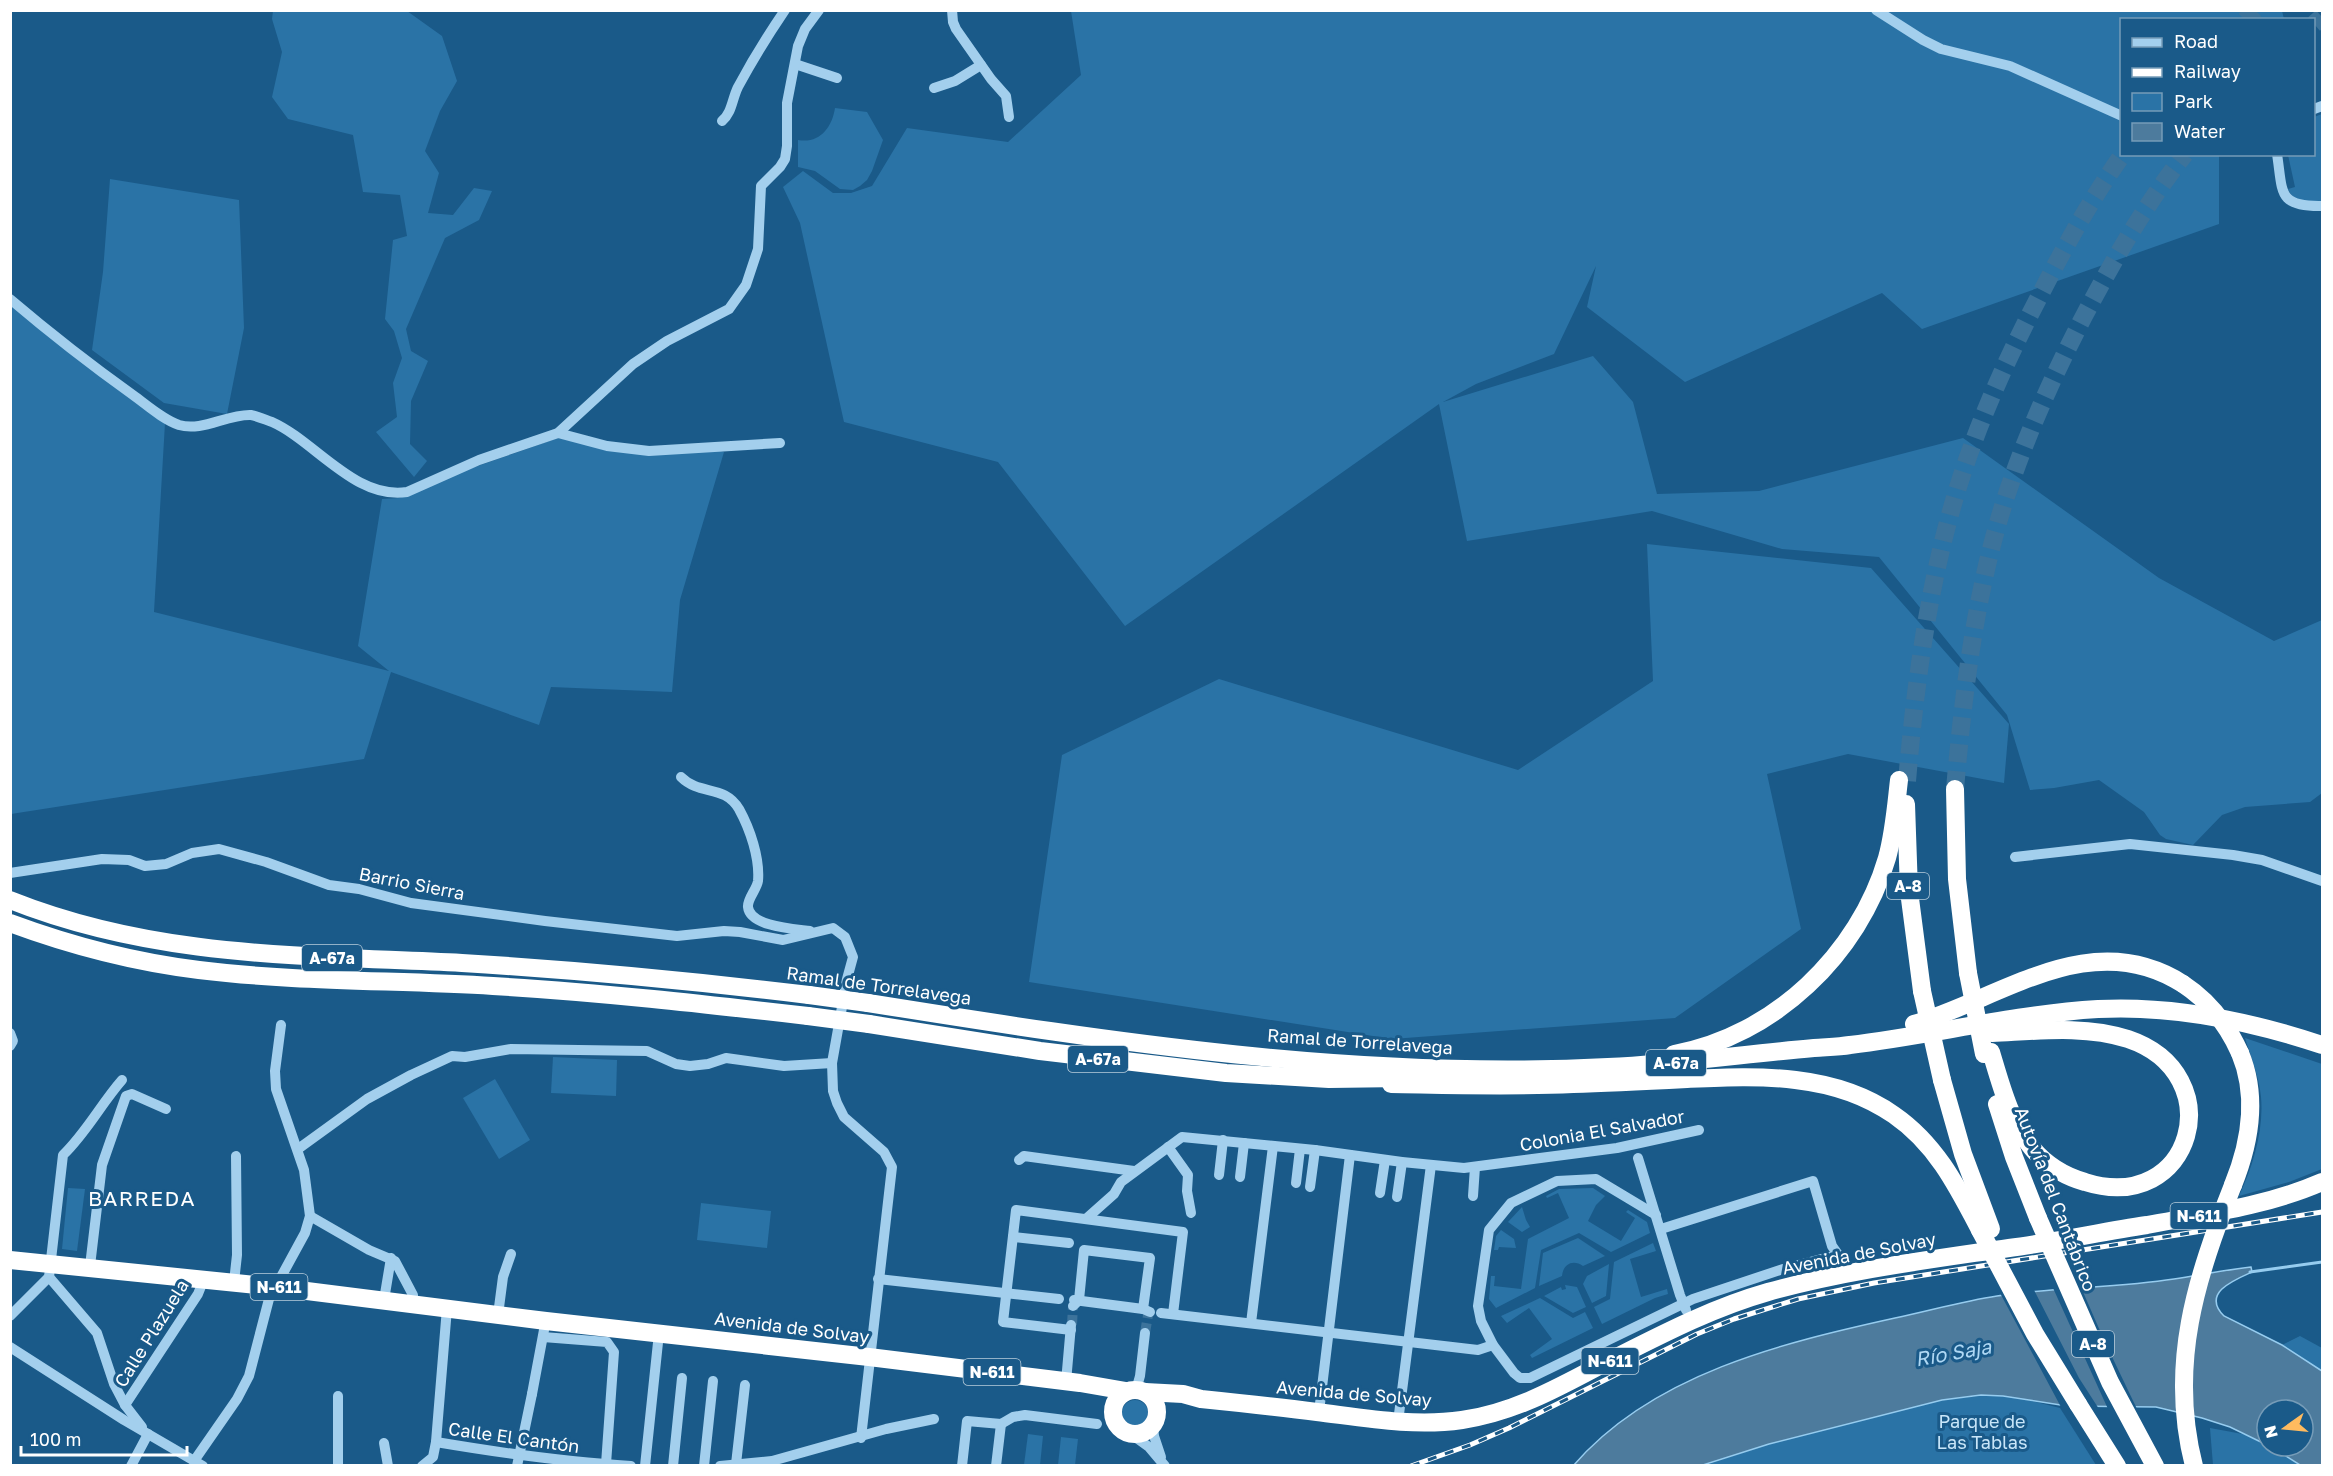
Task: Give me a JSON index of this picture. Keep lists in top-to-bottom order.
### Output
{
  "streets": {
    "highway": [
      "A-8",
      "A-67a",
      "Ramal de Torrelavega",
      "Autovía del Cantábrico",
      "N-611",
      "Avenida de Solvay"
    ],
    "street": [
      "Barrio Sierra",
      "Colonia El Salvador",
      "Calle Plazuela",
      "Calle El Cantón"
    ]
  },
  "crossings": [
    ["A-8", "Ramal de Torrelavega"],
    ["N-611", "Avenida de Solvay"],
    ["Avenida de Solvay", "Calle Plazuela"],
    ["Avenida de Solvay", "Calle El Cantón"]
  ],
  "districts": ["BARREDA"],
  "water": ["Río Saja"],
  "parks": ["Parque de Las Tablas"],
  "legend": [
    "Road",
    "Railway",
    "Park",
    "Water"
  ],
  "scale_bar": "100 m",
  "north": "left"
}
